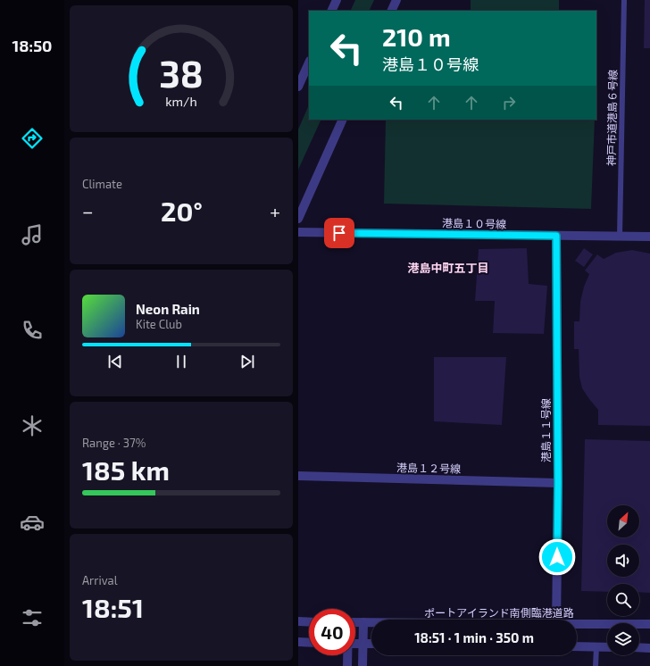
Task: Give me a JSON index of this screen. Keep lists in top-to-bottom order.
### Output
{
  "streets": {
    "street": [
      "港島１０号線",
      "港島１１号線",
      "港島１２号線",
      "ポートアイランド南側臨港道路"
    ],
    "lane": ["神戸市道港島６号線"]
  },
  "crossings": [
    ["神戸市道港島６号線", "港島１０号線"],
    ["港島１０号線", "港島１１号線"],
    ["港島１１号線", "港島１２号線"]
  ],
  "districts": ["港島中町五丁目"],
  "north": "top right",
  "page": {
    "tabs": "18:50",
    "turn": ["210 m", "港島１０号線"],
    "tile": [
      "Climate",
      ["Range · 37%", "185 km"],
      ["Arrival", "18:51"]
    ],
    "heat": ["−", "20°", "+"],
    "song": ["Neon Rain", "Kite Club"],
    "limit": "40",
    "trip": "18:51 · 1 min · 350 m",
    "gauge": ["38", "km/h"]
  }
}
